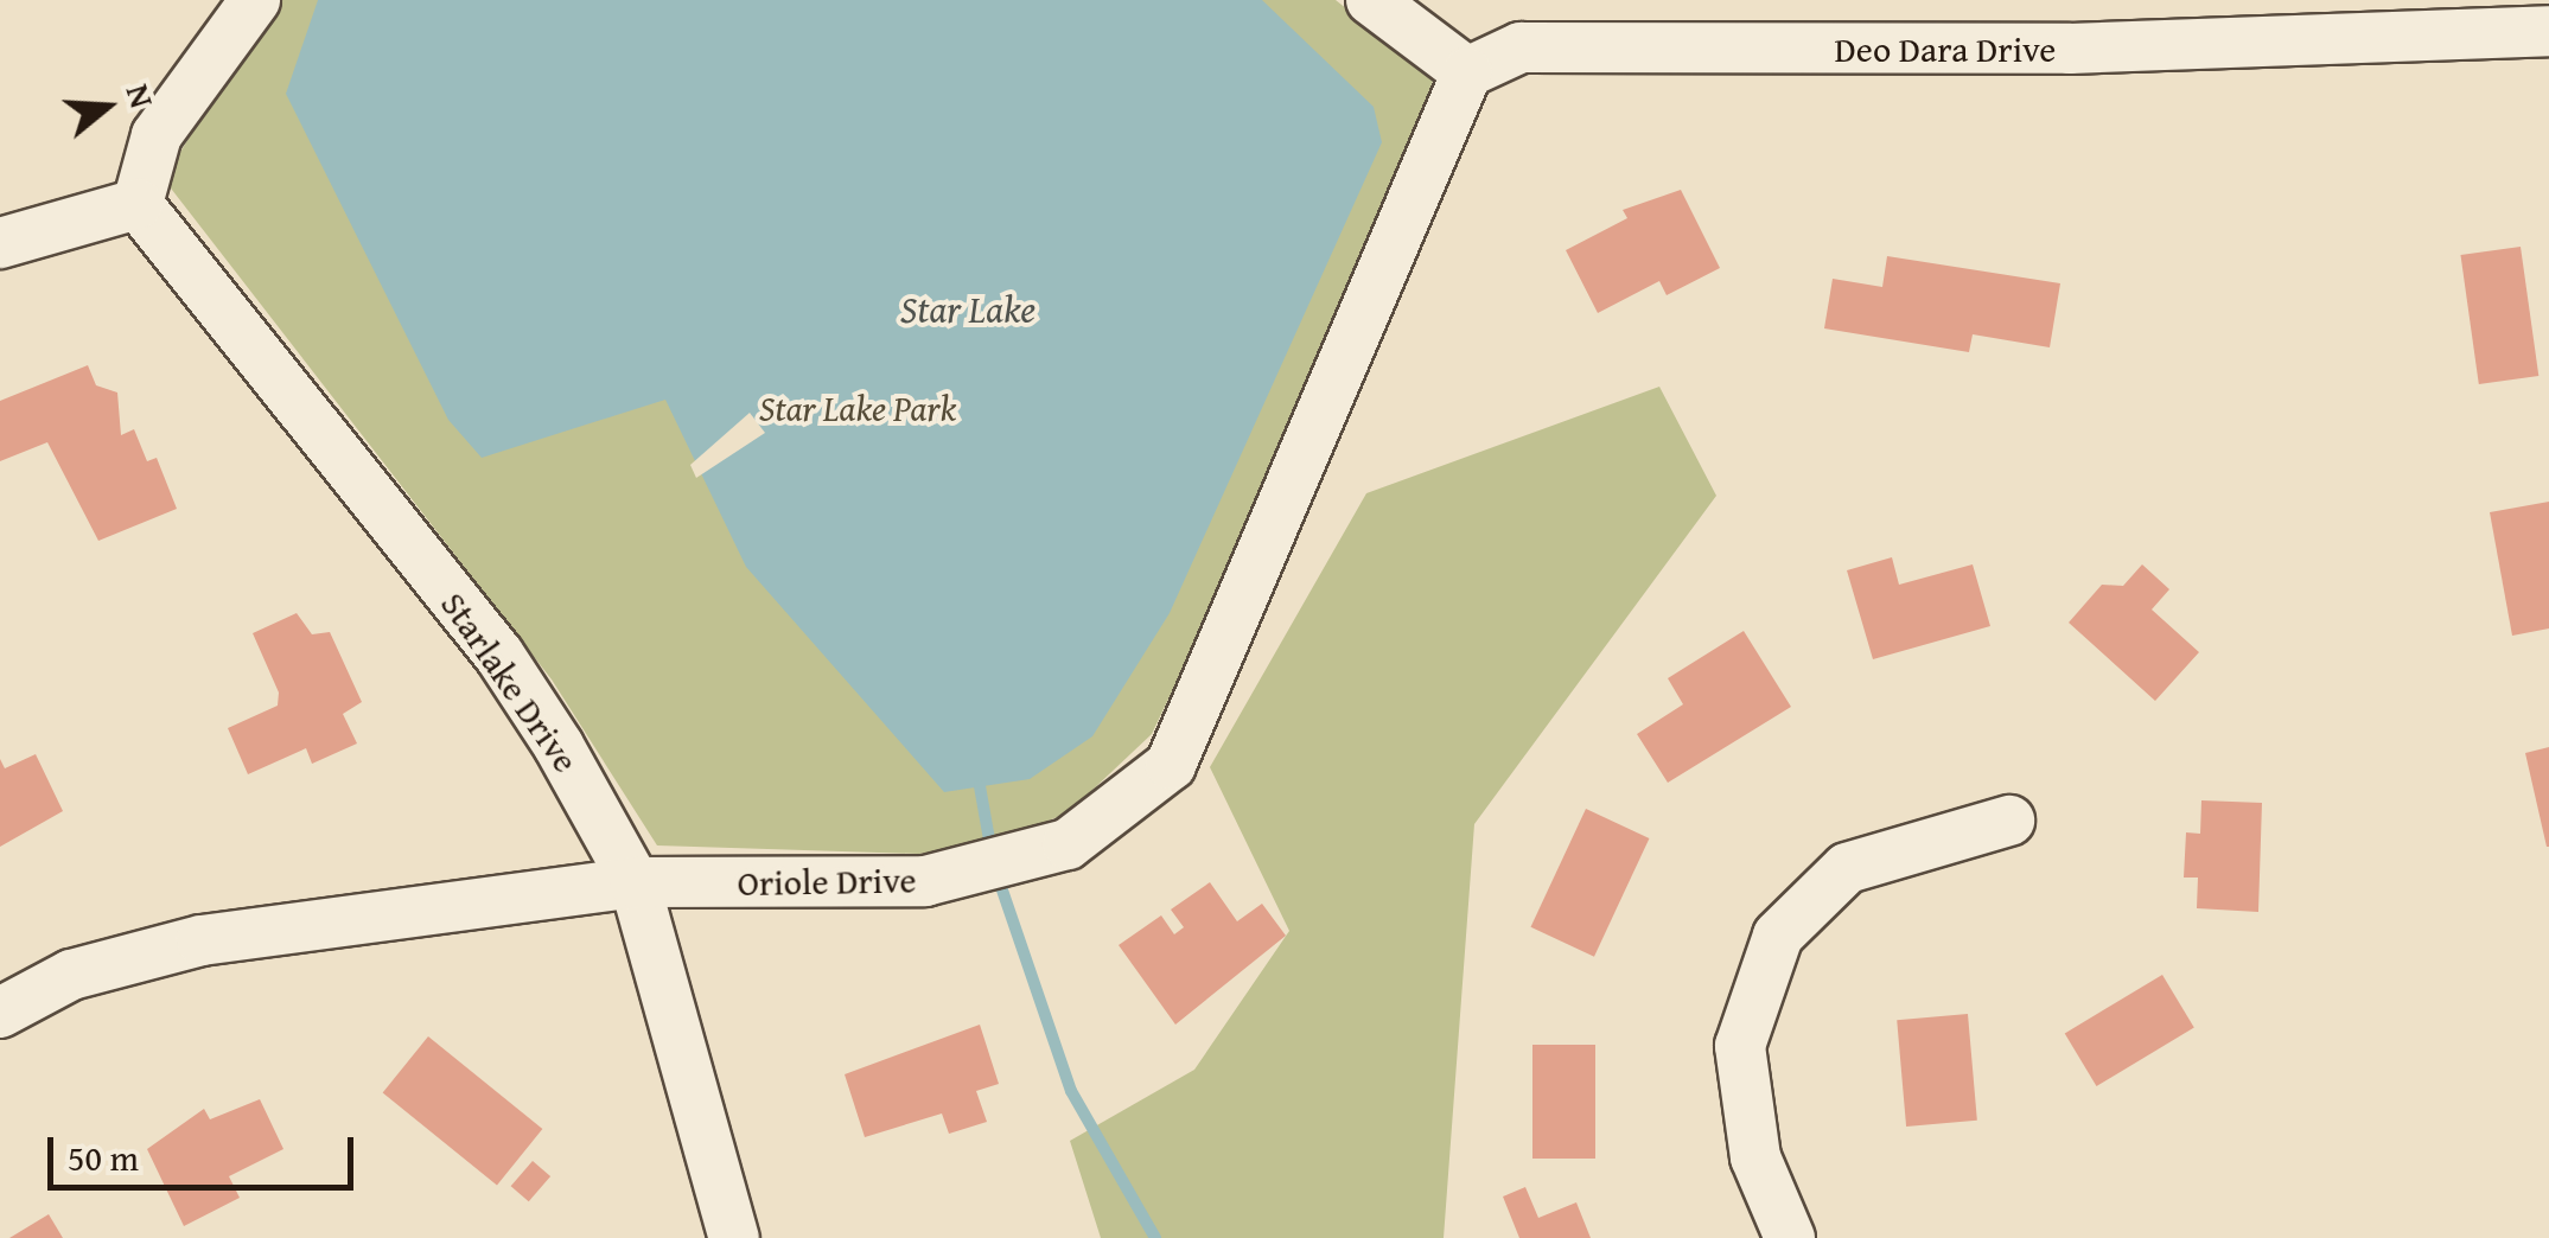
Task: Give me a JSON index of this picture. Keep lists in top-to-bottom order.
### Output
{
  "streets": {
    "street": ["Deo Dara Drive", "Starlake Drive", "Oriole Drive"]
  },
  "crossings": [
    ["Deo Dara Drive", "Oriole Drive"],
    ["Starlake Drive", "Oriole Drive"]
  ],
  "water": ["Star Lake"],
  "parks": ["Star Lake Park"],
  "scale_bar": "50 m",
  "north": "right"
}
